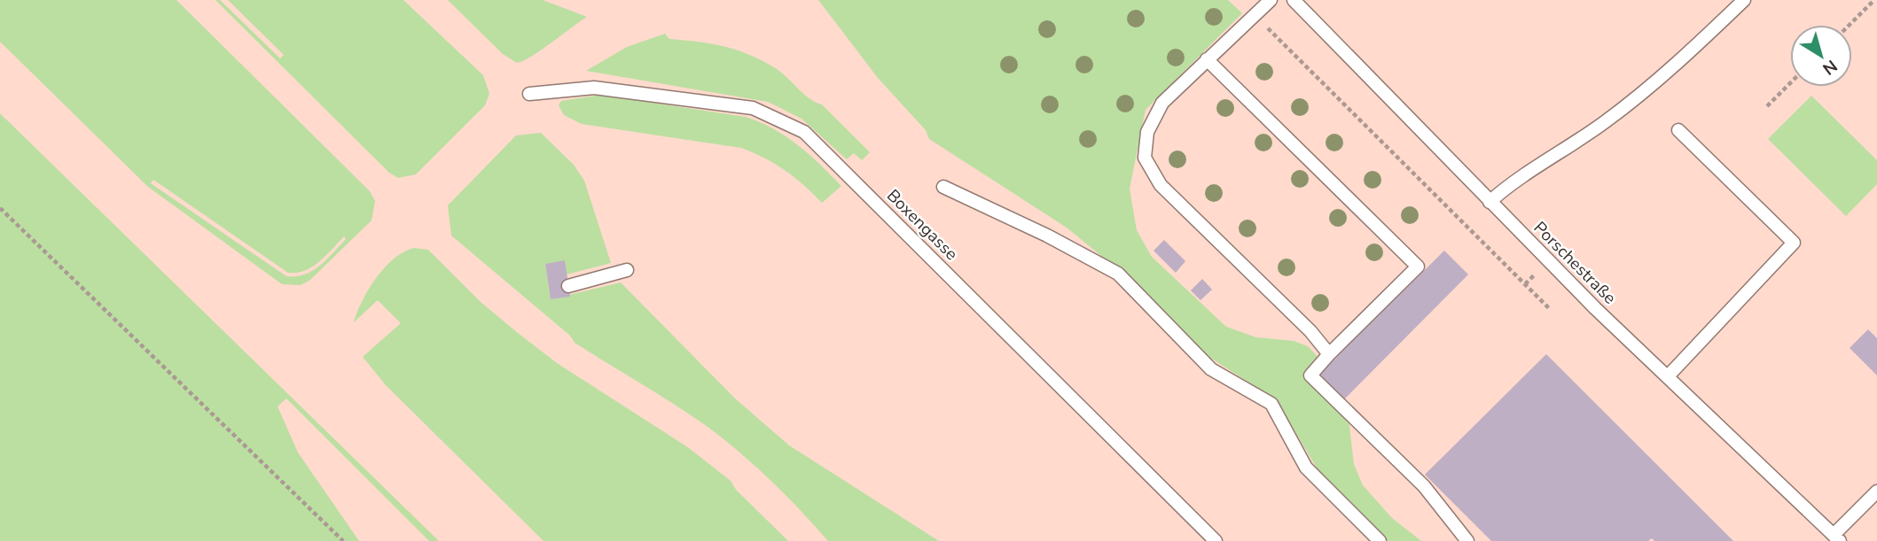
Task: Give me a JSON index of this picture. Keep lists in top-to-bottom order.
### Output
{
  "streets": {
    "lane": ["Boxengasse", "Porschestraße"]
  },
  "north": "bottom right"
}
